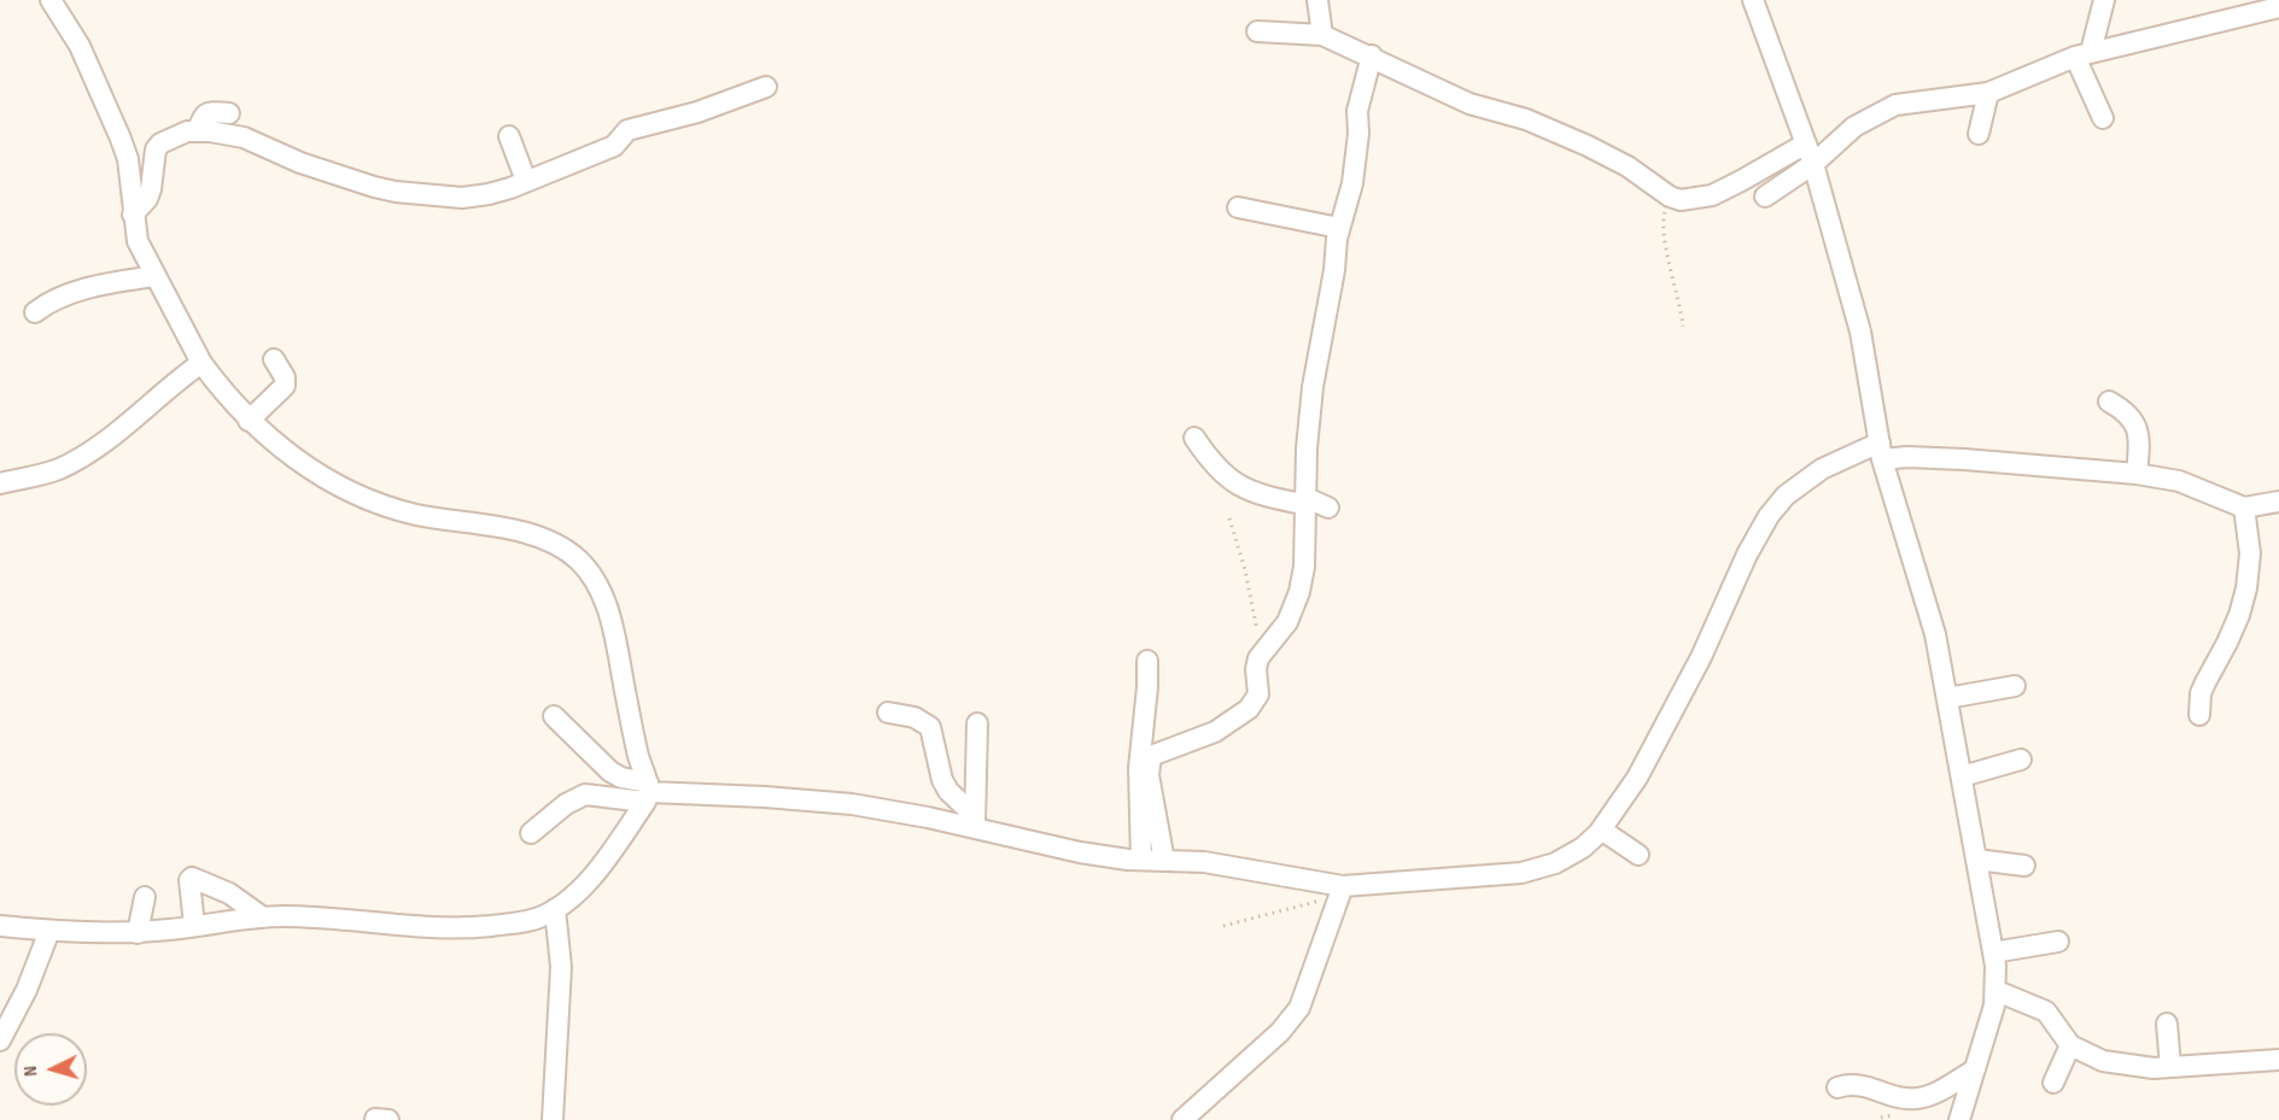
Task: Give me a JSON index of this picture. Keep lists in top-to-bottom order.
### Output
{
  "north": "left"
}
